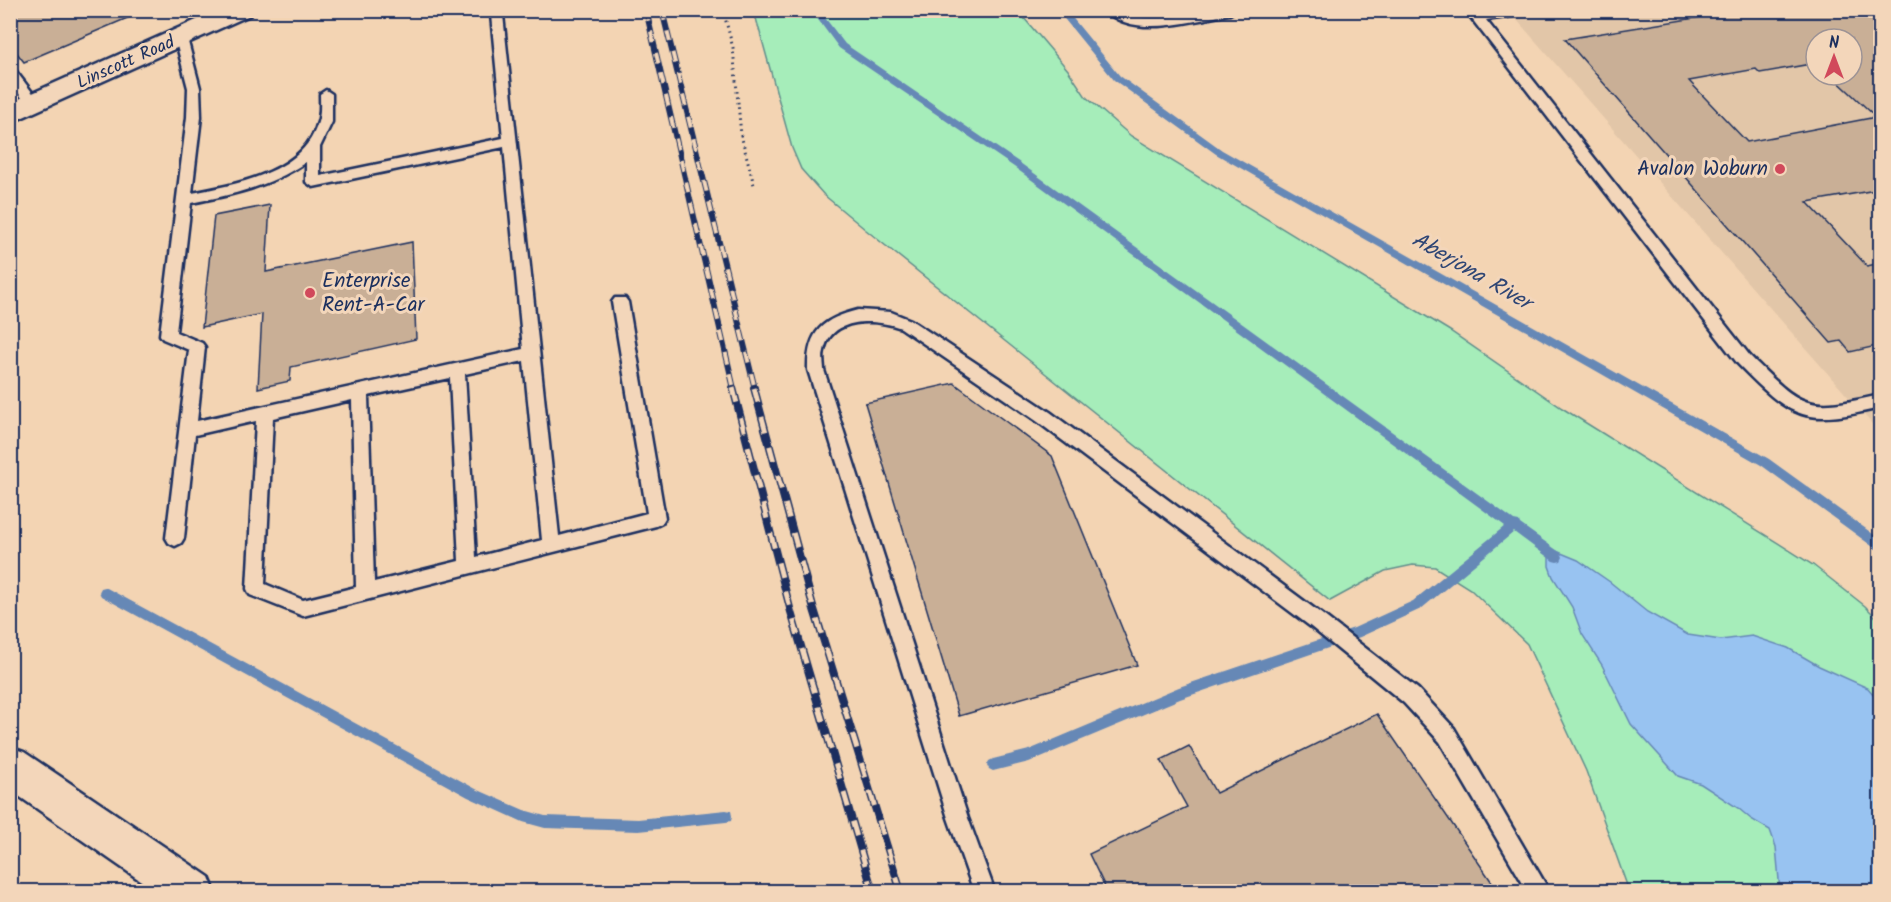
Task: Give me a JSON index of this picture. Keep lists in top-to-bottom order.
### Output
{
  "streets": {
    "street": ["Linscott Road"]
  },
  "water": ["Aberjona River"],
  "places": ["Avalon Woburn", "Enterprise Rent-A-Car"],
  "north": "top"
}
